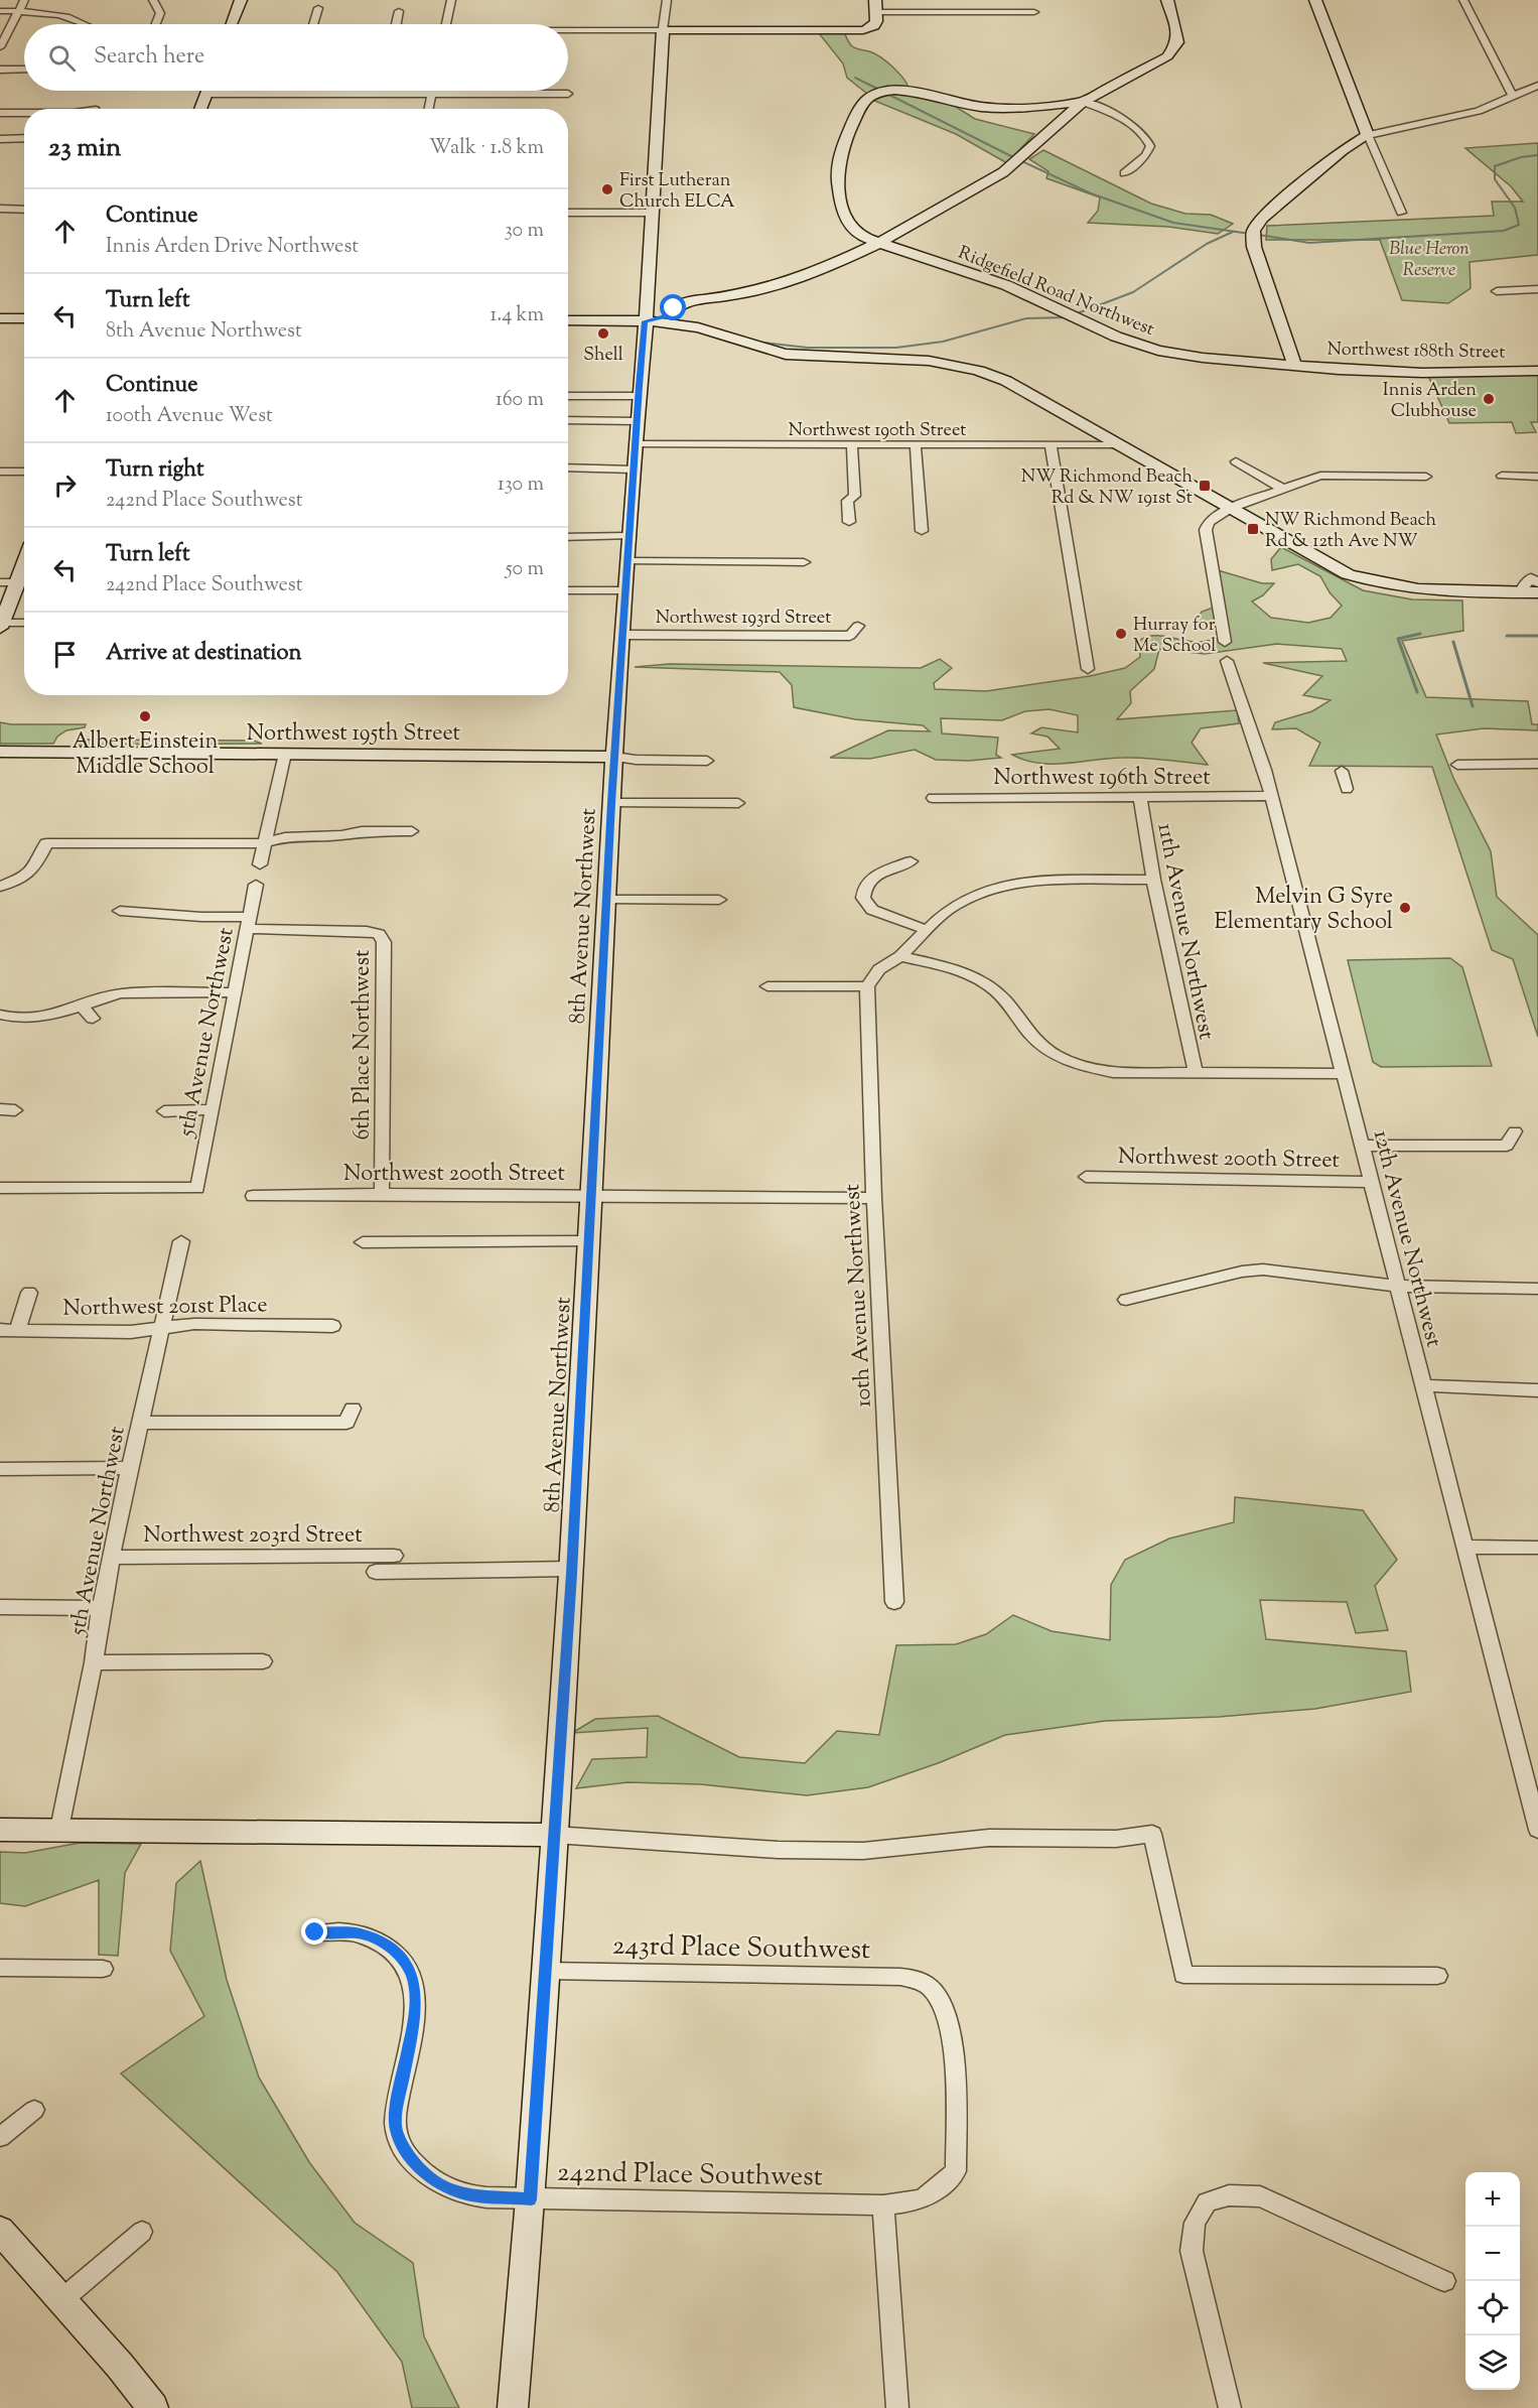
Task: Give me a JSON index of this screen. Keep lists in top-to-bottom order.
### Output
{
  "streets": {
    "street": [
      "Ridgefield Road Northwest",
      "Northwest 188th Street",
      "Northwest 190th Street",
      "Northwest 193rd Street",
      "Northwest 195th Street",
      "Northwest 196th Street",
      "8th Avenue Northwest",
      "11th Avenue Northwest",
      "5th Avenue Northwest",
      "6th Place Northwest",
      "Northwest 200th Street",
      "12th Avenue Northwest",
      "10th Avenue Northwest",
      "Northwest 201st Place",
      "Northwest 203rd Street",
      "243rd Place Southwest",
      "242nd Place Southwest"
    ]
  },
  "crossings": [
    ["Ridgefield Road Northwest", "Northwest 188th Street"],
    ["Northwest 190th Street", "8th Avenue Northwest"],
    ["Northwest 193rd Street", "8th Avenue Northwest"],
    ["Northwest 195th Street", "8th Avenue Northwest"],
    ["Northwest 196th Street", "11th Avenue Northwest"],
    ["Northwest 196th Street", "12th Avenue Northwest"],
    ["8th Avenue Northwest", "Northwest 200th Street"],
    ["8th Avenue Northwest", "Northwest 203rd Street"],
    ["8th Avenue Northwest", "243rd Place Southwest"],
    ["8th Avenue Northwest", "242nd Place Southwest"],
    ["5th Avenue Northwest", "6th Place Northwest"],
    ["5th Avenue Northwest", "Northwest 201st Place"],
    ["5th Avenue Northwest", "Northwest 203rd Street"],
    ["6th Place Northwest", "Northwest 200th Street"],
    ["Northwest 200th Street", "12th Avenue Northwest"],
    ["Northwest 200th Street", "10th Avenue Northwest"],
    ["243rd Place Southwest", "242nd Place Southwest"]
  ],
  "parks": ["Blue Heron Reserve"],
  "places": {
    "other": [
      "First Lutheran Church ELCA",
      "Shell",
      "Innis Arden Clubhouse",
      "Hurray for Me School",
      "Albert Einstein Middle School",
      "Melvin G Syre Elementary School"
    ],
    "transit": ["NW Richmond Beach Rd & NW 191st St", "NW Richmond Beach Rd & 12th Ave NW"]
  },
  "page": {
    "search": "Search here",
    "heading": ["23 min", "Walk · 1.8 km"],
    "list": [
      ["Continue", "Innis Arden Drive Northwest", "30 m"],
      ["Turn left", "8th Avenue Northwest", "1.4 km"],
      ["Continue", "100th Avenue West", "160 m"],
      ["Turn right", "242nd Place Southwest", "130 m"],
      ["Turn left", "242nd Place Southwest", "50 m"],
      "Arrive at destination"
    ],
    "map_buttons": ["+", "−"]
  }
}
